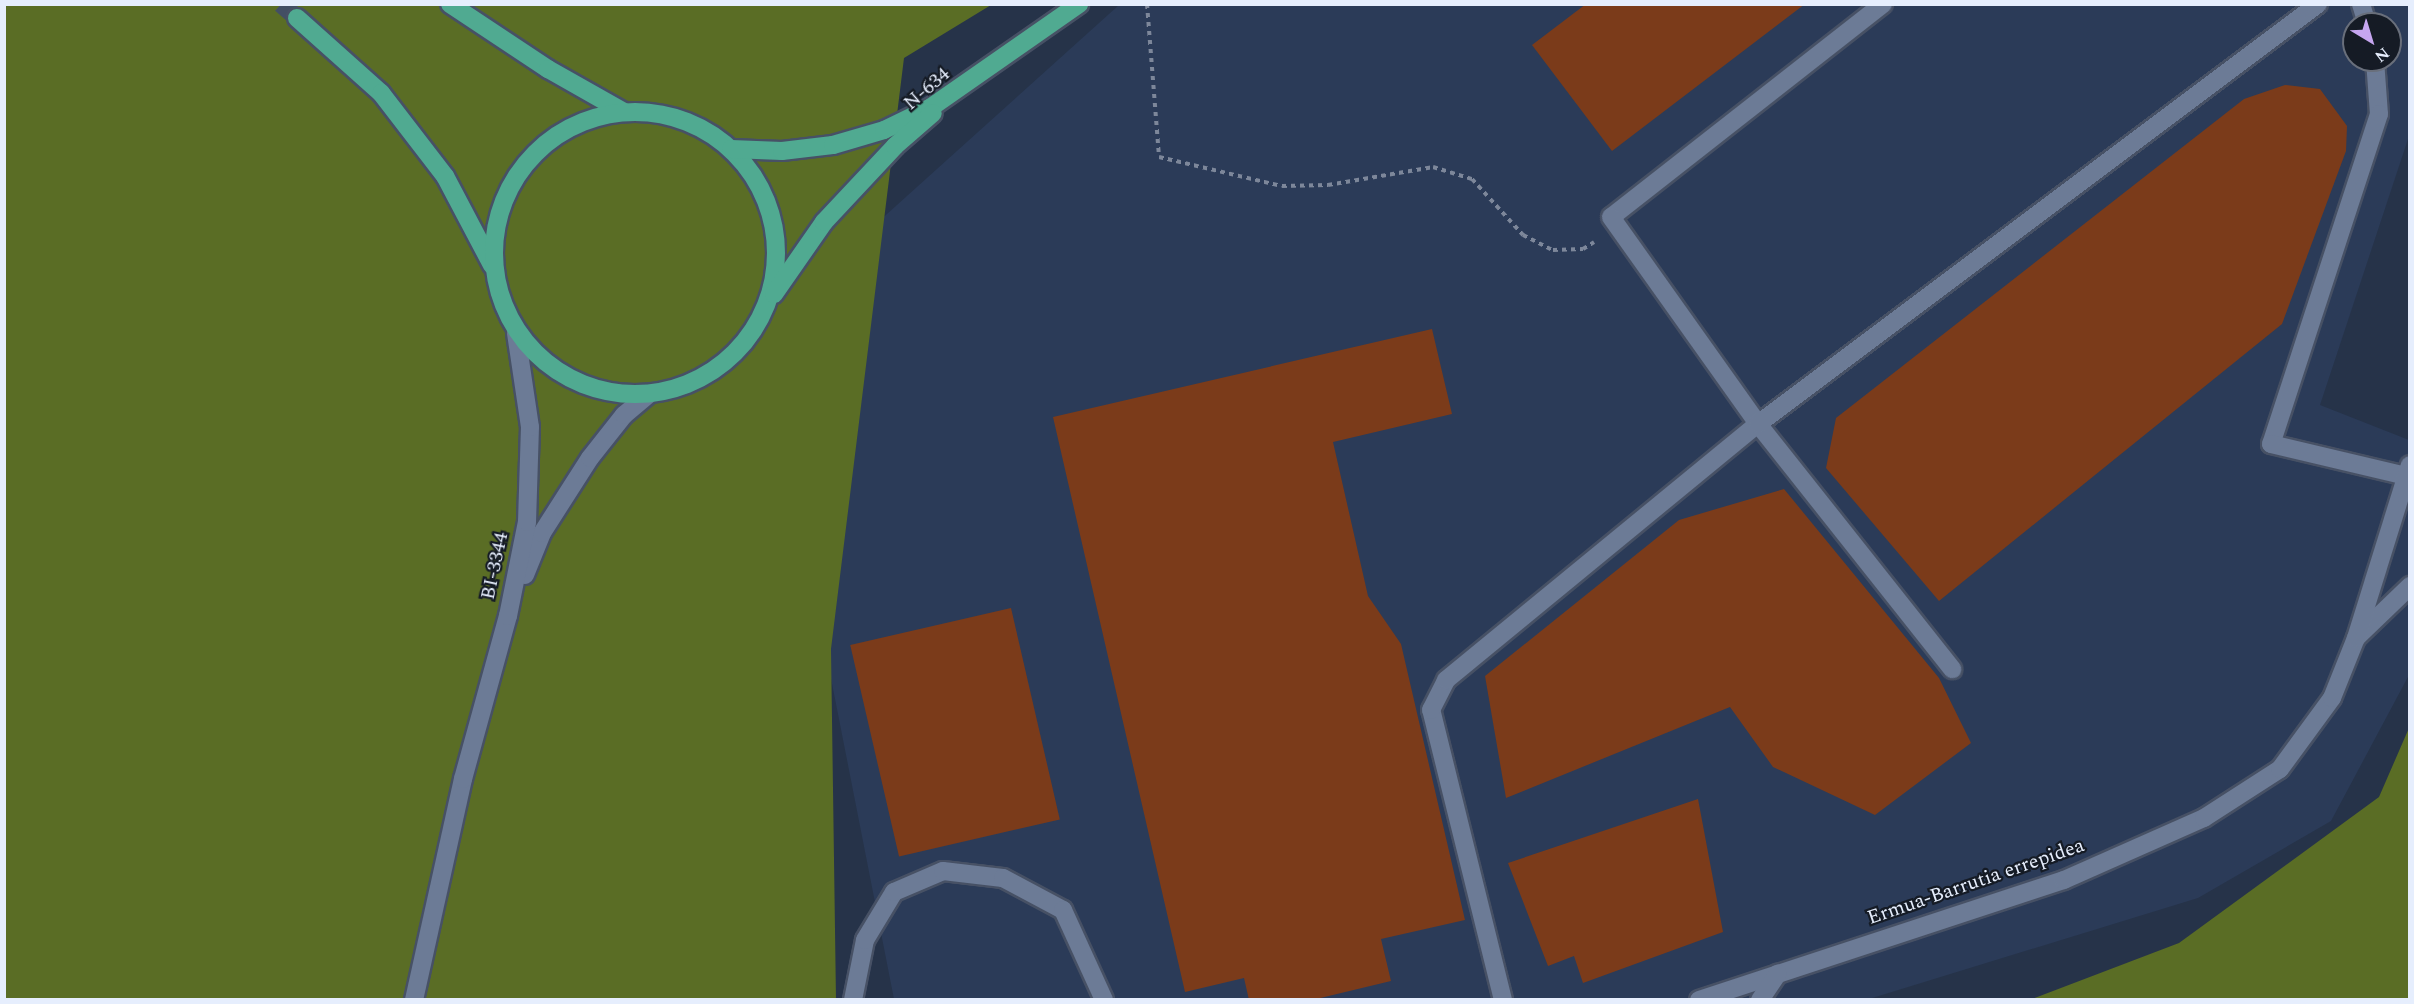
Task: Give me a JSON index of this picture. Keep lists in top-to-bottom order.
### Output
{
  "streets": {
    "highway": ["N-634"],
    "street": ["BI-3344", "Ermua-Barrutia errepidea"]
  },
  "north": "bottom right"
}
